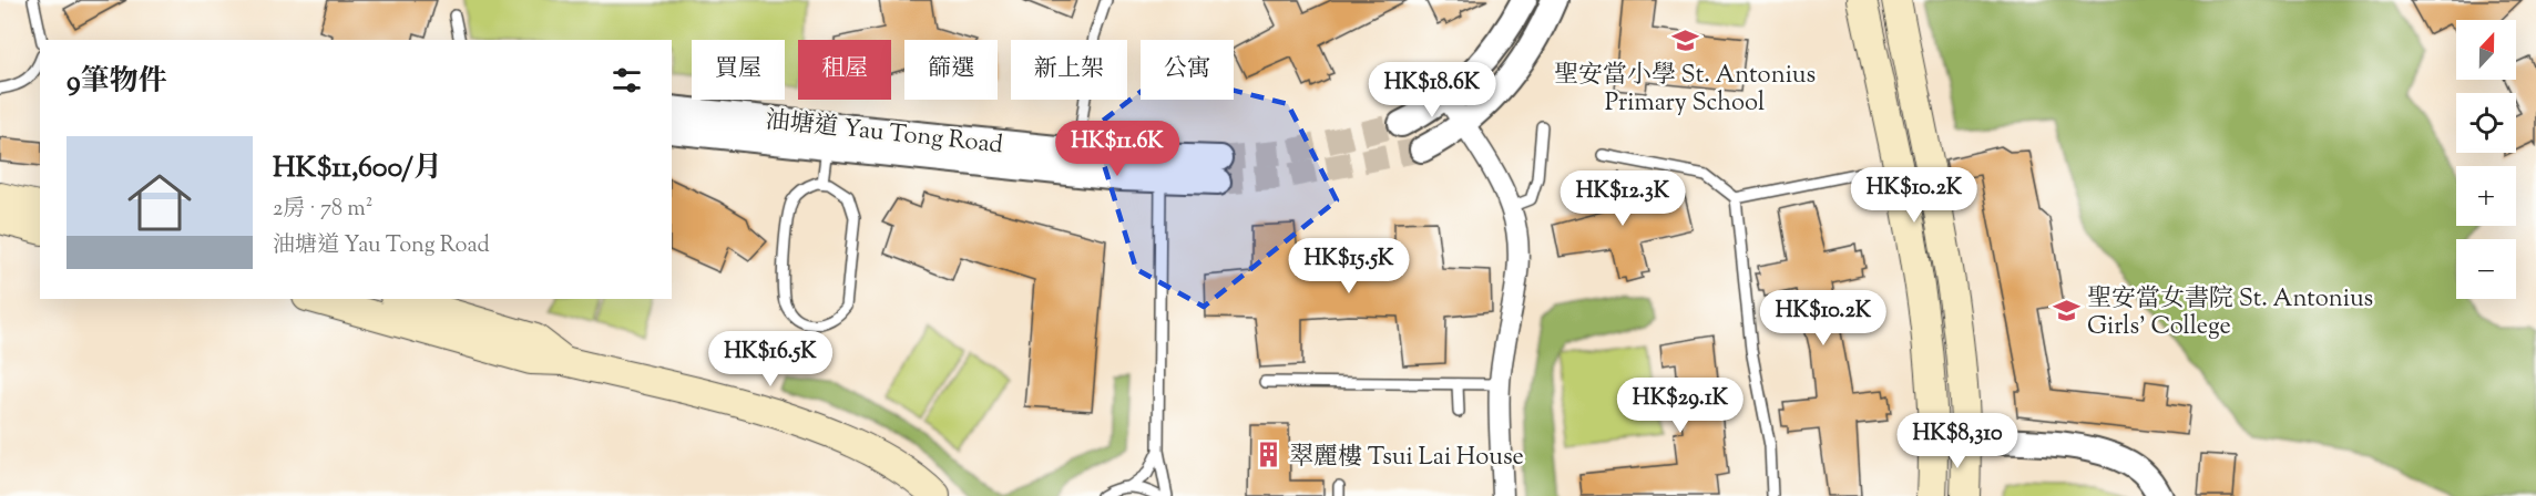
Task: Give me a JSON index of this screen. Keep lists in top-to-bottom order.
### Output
{
  "streets": {
    "street": ["油塘道 Yau Tong Road"]
  },
  "places": {
    "school or university": ["聖安當小學 St. Antonius Primary School", "聖安當女書院 St. Antonius Girls' College"],
    "building": ["翠麗樓 Tsui Lai House"]
  },
  "north": "top",
  "page": {
    "map_buttons": ["+", "−"],
    "chip": [
      "買屋",
      "租屋",
      "篩選",
      "新上架",
      "公寓"
    ],
    "heading": "9筆物件",
    "price": [
      "HK$18.6K",
      "HK$11.6K",
      "HK$10.2K",
      "HK$12.3K",
      "HK$15.5K",
      "HK$10.2K",
      "HK$16.5K",
      "HK$29.1K",
      "HK$8,310"
    ],
    "list": [
      {
        "name": "HK$11,600/月",
        "note": "2房 · 78 m² · 油塘道 Yau Tong Road"
      }
    ]
  }
}
